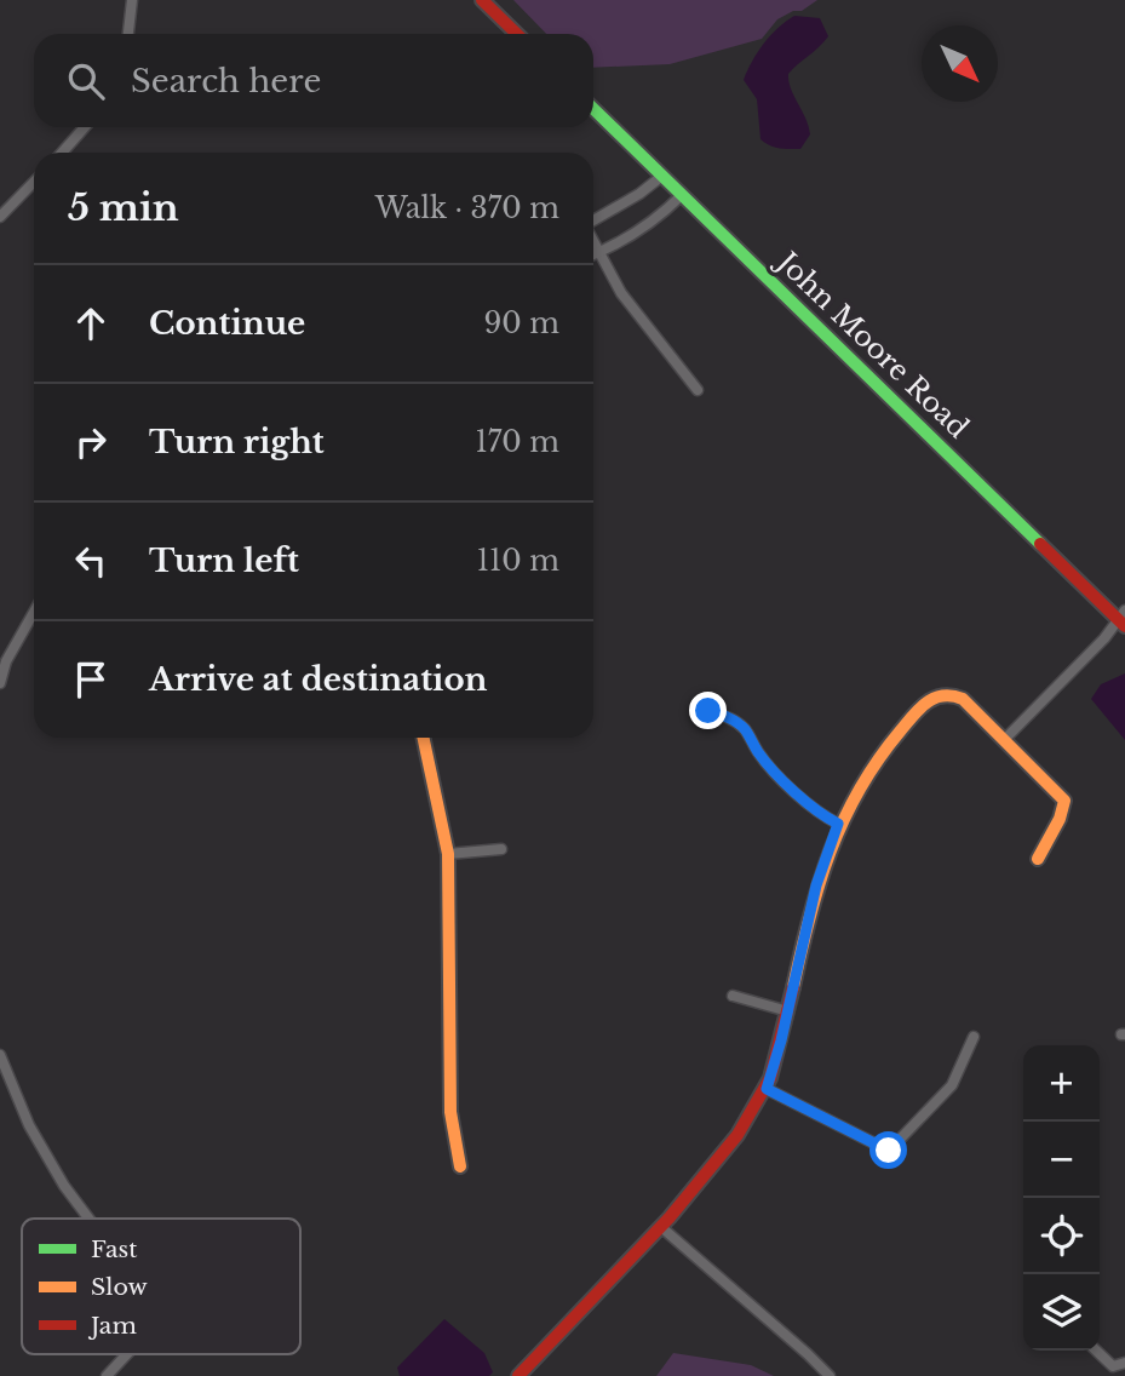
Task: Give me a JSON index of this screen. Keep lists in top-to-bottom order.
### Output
{
  "streets": {
    "street": ["John Moore Road"]
  },
  "legend": ["Fast", "Slow", "Jam"],
  "north": "bottom right",
  "page": {
    "search": "Search here",
    "heading": ["5 min", "Walk · 370 m"],
    "list": [
      ["Continue", "90 m"],
      ["Turn right", "170 m"],
      ["Turn left", "110 m"],
      "Arrive at destination"
    ],
    "map_buttons": ["+", "−"]
  }
}
